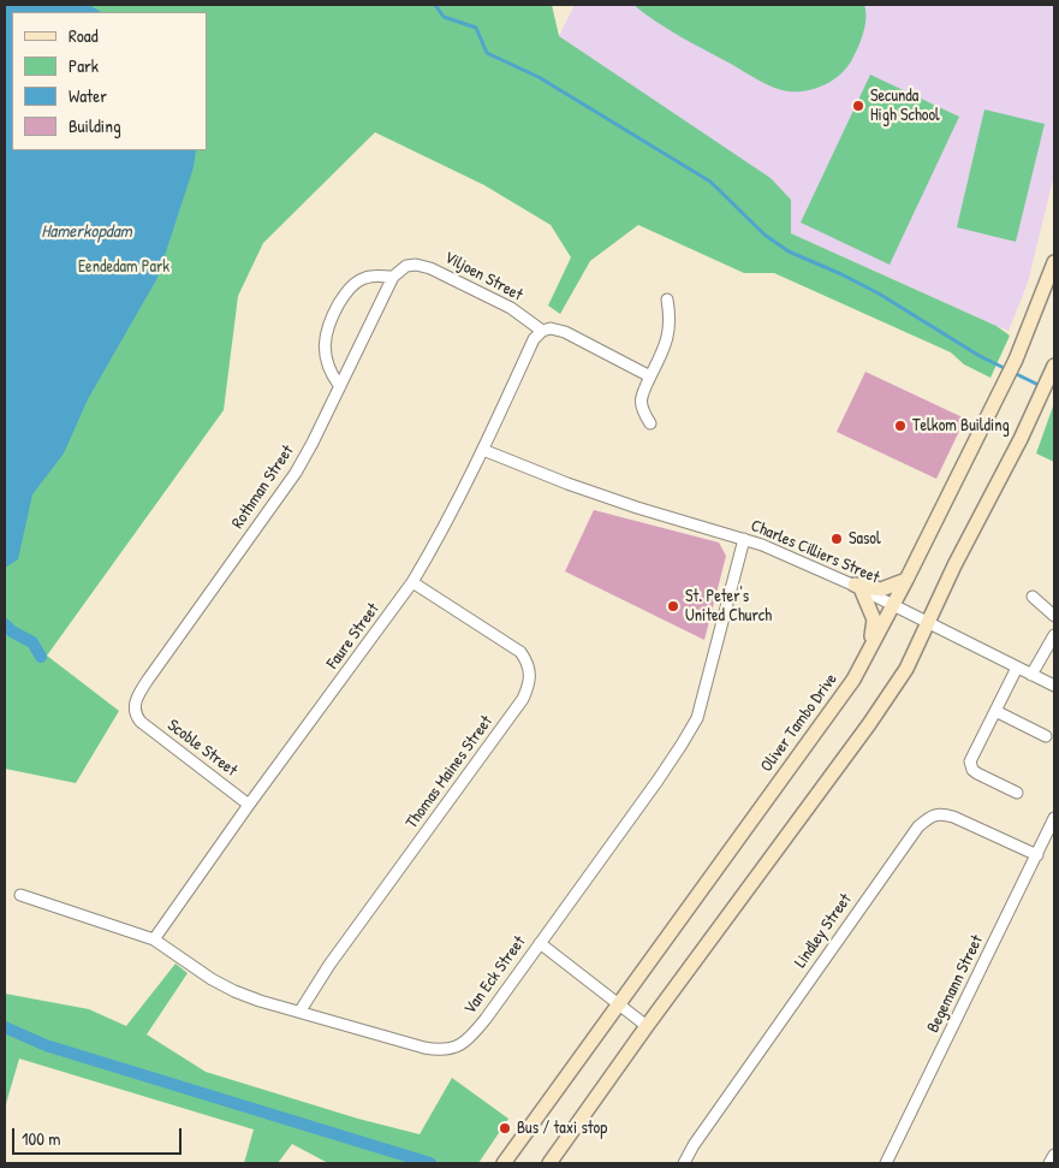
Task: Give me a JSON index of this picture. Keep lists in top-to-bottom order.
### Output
{
  "streets": {
    "street": [
      "Viljoen Street",
      "Rothman Street",
      "Charles Cilliers Street",
      "Faure Street",
      "Oliver Tambo Drive",
      "Scoble Street",
      "Thomas Maines Street",
      "Lindley Street",
      "Van Eck Street",
      "Begemann Street"
    ]
  },
  "crossings": [
    ["Viljoen Street", "Rothman Street"],
    ["Viljoen Street", "Faure Street"],
    ["Rothman Street", "Scoble Street"],
    ["Charles Cilliers Street", "Faure Street"],
    ["Charles Cilliers Street", "Oliver Tambo Drive"],
    ["Charles Cilliers Street", "Van Eck Street"],
    ["Faure Street", "Scoble Street"],
    ["Faure Street", "Thomas Maines Street"],
    ["Faure Street", "Van Eck Street"],
    ["Thomas Maines Street", "Van Eck Street"],
    ["Lindley Street", "Begemann Street"]
  ],
  "water": ["Hamerkopdam"],
  "parks": ["Eendedam Park"],
  "places": [
    "Secunda High School",
    "Telkom Building",
    "Sasol",
    "St. Peter's United Church",
    "Bus / taxi stop"
  ],
  "legend": [
    "Road",
    "Park",
    "Water",
    "Building"
  ],
  "scale_bar": "100 m"
}
